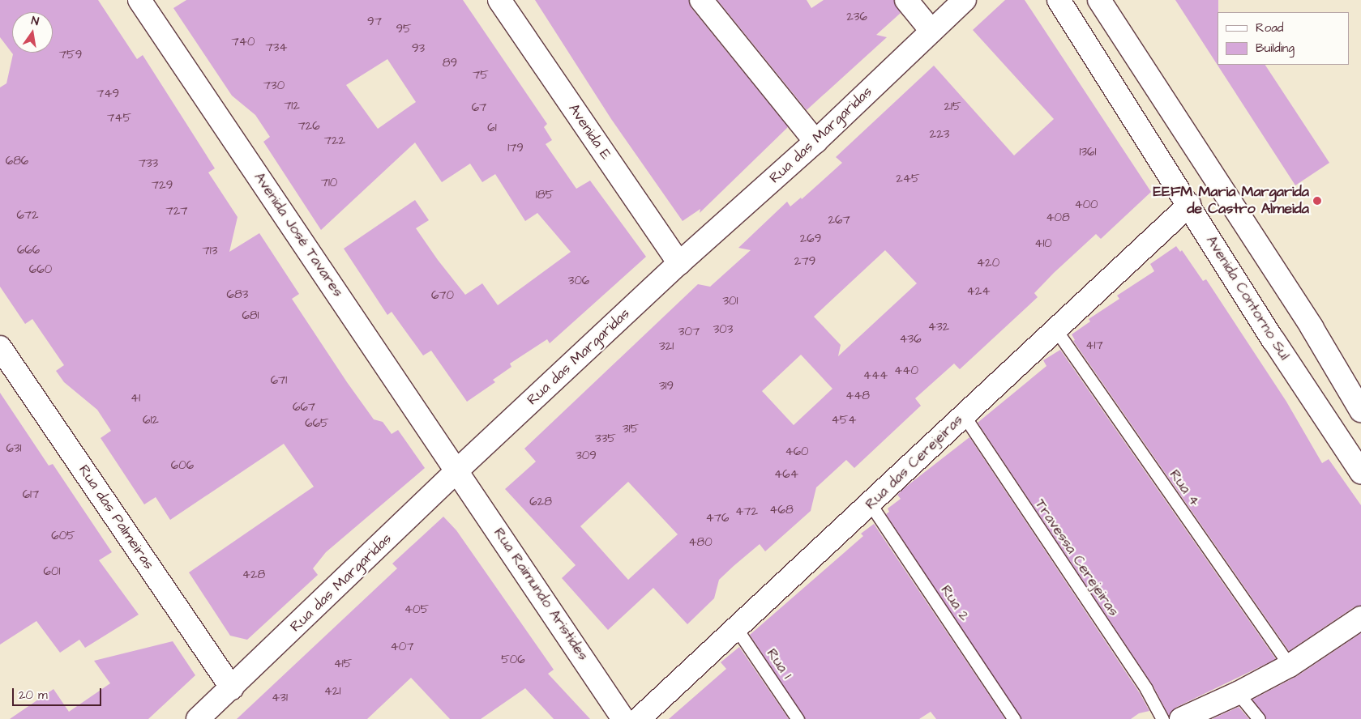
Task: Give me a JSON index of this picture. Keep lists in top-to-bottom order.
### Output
{
  "streets": {
    "street": [
      "Avenida E",
      "Rua das Margaridas",
      "Avenida José Tavares",
      "Avenida Contorno Sul",
      "Rua das Cerejeiras",
      "Rua das Palmeiras",
      "Rua Raimundo Aristides"
    ],
    "lane": [
      "Rua 4",
      "Travessa Cerejeiras",
      "Rua 2",
      "Rua 1"
    ]
  },
  "crossings": [
    ["Avenida E", "Rua das Margaridas"],
    ["Rua das Margaridas", "Avenida José Tavares"],
    ["Rua das Margaridas", "Rua das Palmeiras"],
    ["Rua das Margaridas", "Rua Raimundo Aristides"],
    ["Avenida José Tavares", "Rua Raimundo Aristides"],
    ["Avenida Contorno Sul", "Rua das Cerejeiras"],
    ["Rua das Cerejeiras", "Rua 4"],
    ["Rua das Cerejeiras", "Travessa Cerejeiras"],
    ["Rua das Cerejeiras", "Rua 2"],
    ["Rua das Cerejeiras", "Rua 1"]
  ],
  "places": ["EEFM Maria Margarida de Castro Almeida"],
  "house_numbers": [
    "236",
    "97",
    "95",
    "740",
    "734",
    "93",
    "759",
    "89",
    "75",
    "730",
    "749",
    "712",
    "215",
    "67",
    "745",
    "726",
    "61",
    "223",
    "722",
    "179",
    "1361",
    "686",
    "733",
    "245",
    "710",
    "729",
    "185",
    "400",
    "727",
    "672",
    "408",
    "267",
    "269",
    "410",
    "666",
    "713",
    "279",
    "420",
    "660",
    "306",
    "424",
    "683",
    "670",
    "301",
    "681",
    "432",
    "303",
    "307",
    "436",
    "417",
    "321",
    "440",
    "444",
    "671",
    "319",
    "448",
    "41",
    "667",
    "612",
    "454",
    "665",
    "315",
    "335",
    "631",
    "460",
    "309",
    "606",
    "464",
    "617",
    "628",
    "468",
    "472",
    "476",
    "605",
    "480",
    "601",
    "428",
    "405",
    "407",
    "506",
    "415",
    "421",
    "431"
  ],
  "legend": ["Road", "Building"],
  "scale_bar": "20 m",
  "north": "top"
}
